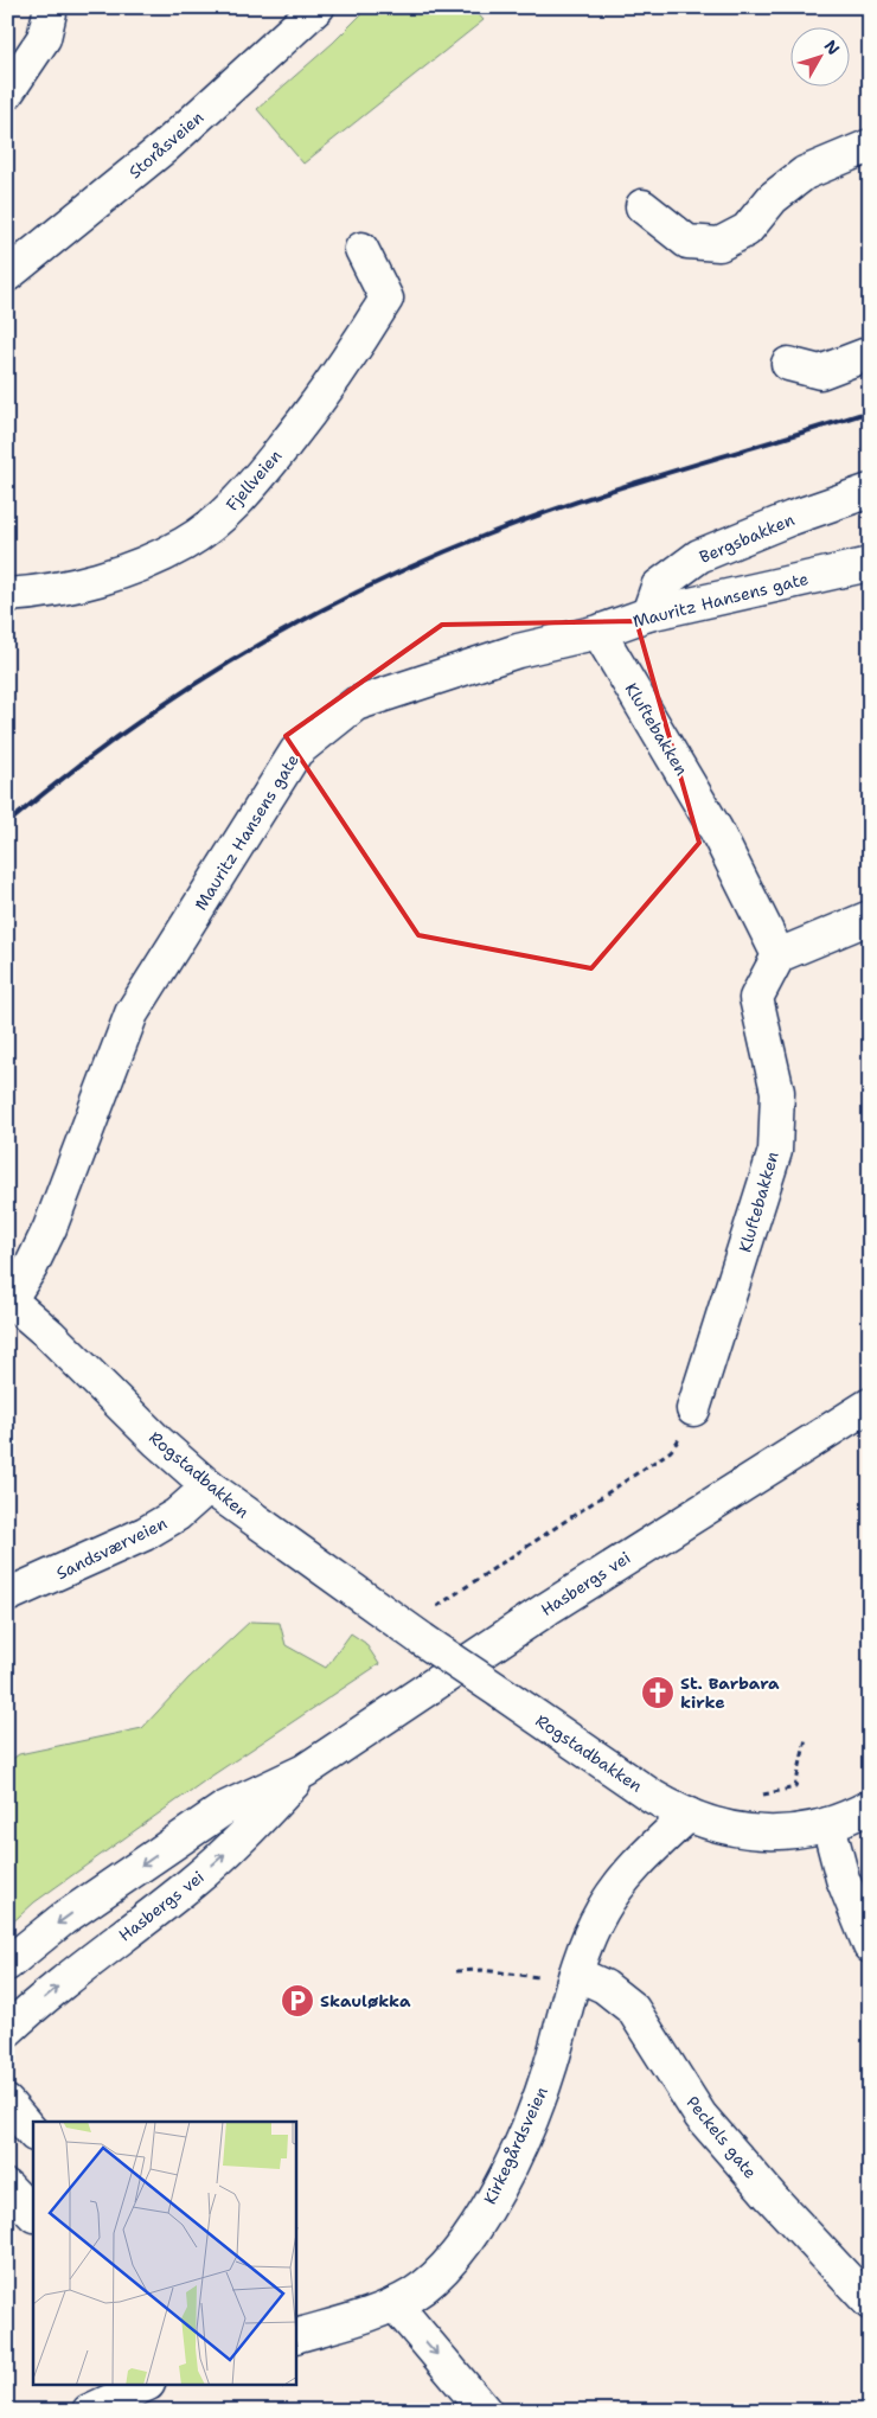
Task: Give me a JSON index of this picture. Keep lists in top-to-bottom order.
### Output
{
  "streets": {
    "street": [
      "Storåsveien",
      "Fjellveien",
      "Bergsbakken",
      "Mauritz Hansens gate",
      "Kluftebakken",
      "Rogstadbakken",
      "Sandsværveien",
      "Hasbergs vei",
      "Peckels gate",
      "Kirkegårdsveien"
    ]
  },
  "crossings": [
    ["Bergsbakken", "Mauritz Hansens gate"],
    ["Mauritz Hansens gate", "Kluftebakken"],
    ["Mauritz Hansens gate", "Rogstadbakken"],
    ["Rogstadbakken", "Sandsværveien"],
    ["Rogstadbakken", "Kirkegårdsveien"],
    ["Peckels gate", "Kirkegårdsveien"]
  ],
  "places": {
    "church": ["St. Barbara kirke"],
    "parking": ["Skauløkka"]
  },
  "north": "top right"
}
